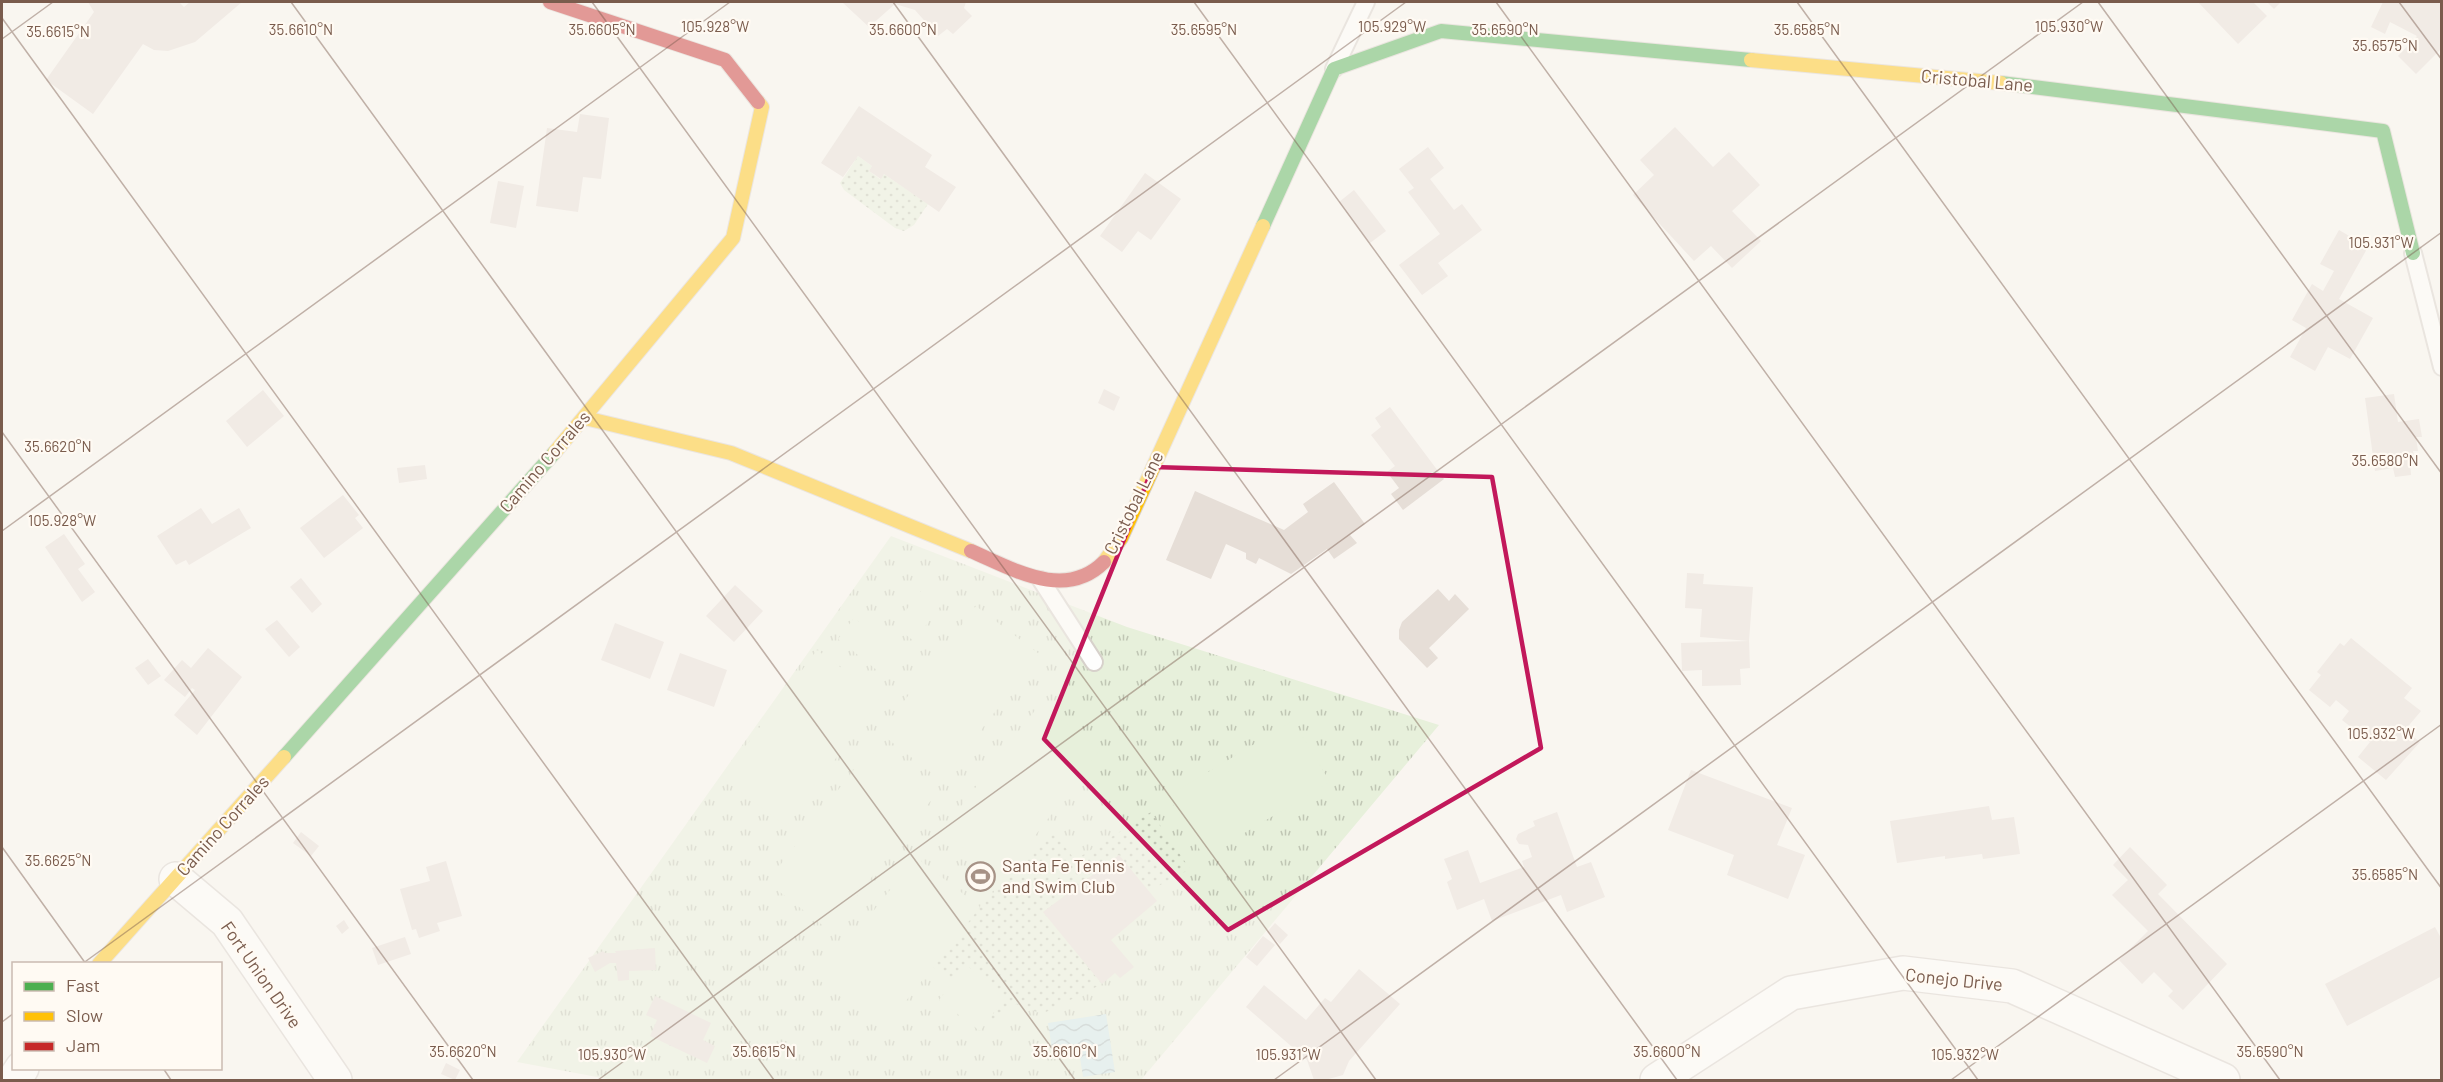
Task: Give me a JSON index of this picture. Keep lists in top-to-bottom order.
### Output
{
  "streets": {
    "street": [
      "Cristobal Lane",
      "Camino Corrales",
      "Fort Union Drive",
      "Conejo Drive"
    ]
  },
  "crossings": [
    ["Cristobal Lane", "Camino Corrales"],
    ["Camino Corrales", "Fort Union Drive"]
  ],
  "places": {
    "sports": ["Santa Fe Tennis and Swim Club"]
  },
  "legend": ["Fast", "Slow", "Jam"],
  "coordinates": [
    "105.928°W",
    "105.929°W",
    "105.930°W",
    "35.6610°N",
    "35.6605°N",
    "35.6600°N",
    "35.6595°N",
    "35.6590°N",
    "35.6585°N",
    "35.6615°N",
    "35.6575°N",
    "105.931°W",
    "35.6620°N",
    "35.6580°N",
    "105.932°W",
    "35.6625°N"
  ]
}
